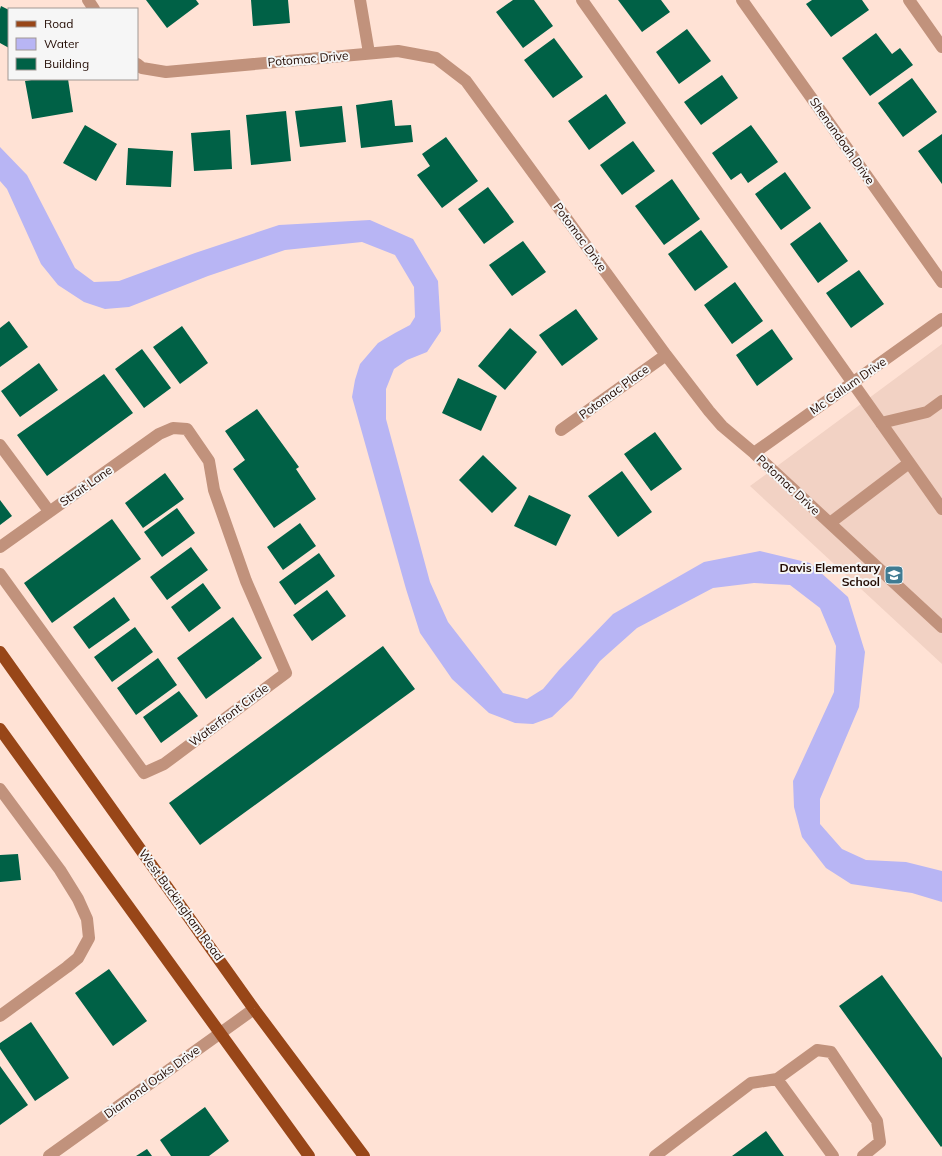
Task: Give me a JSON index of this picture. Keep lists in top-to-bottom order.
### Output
{
  "streets": {
    "main road": ["West Buckingham Road"],
    "street": [
      "Potomac Drive",
      "Shenandoah Drive",
      "Mc Callum Drive",
      "Potomac Place",
      "Strait Lane",
      "Waterfront Circle",
      "Diamond Oaks Drive"
    ]
  },
  "crossings": [
    ["Potomac Drive", "Mc Callum Drive"],
    ["Potomac Drive", "Potomac Place"],
    ["Strait Lane", "Waterfront Circle"],
    ["West Buckingham Road", "Diamond Oaks Drive"]
  ],
  "places": {
    "school or university": ["Davis Elementary School"]
  },
  "legend": ["Road", "Water", "Building"]
}
